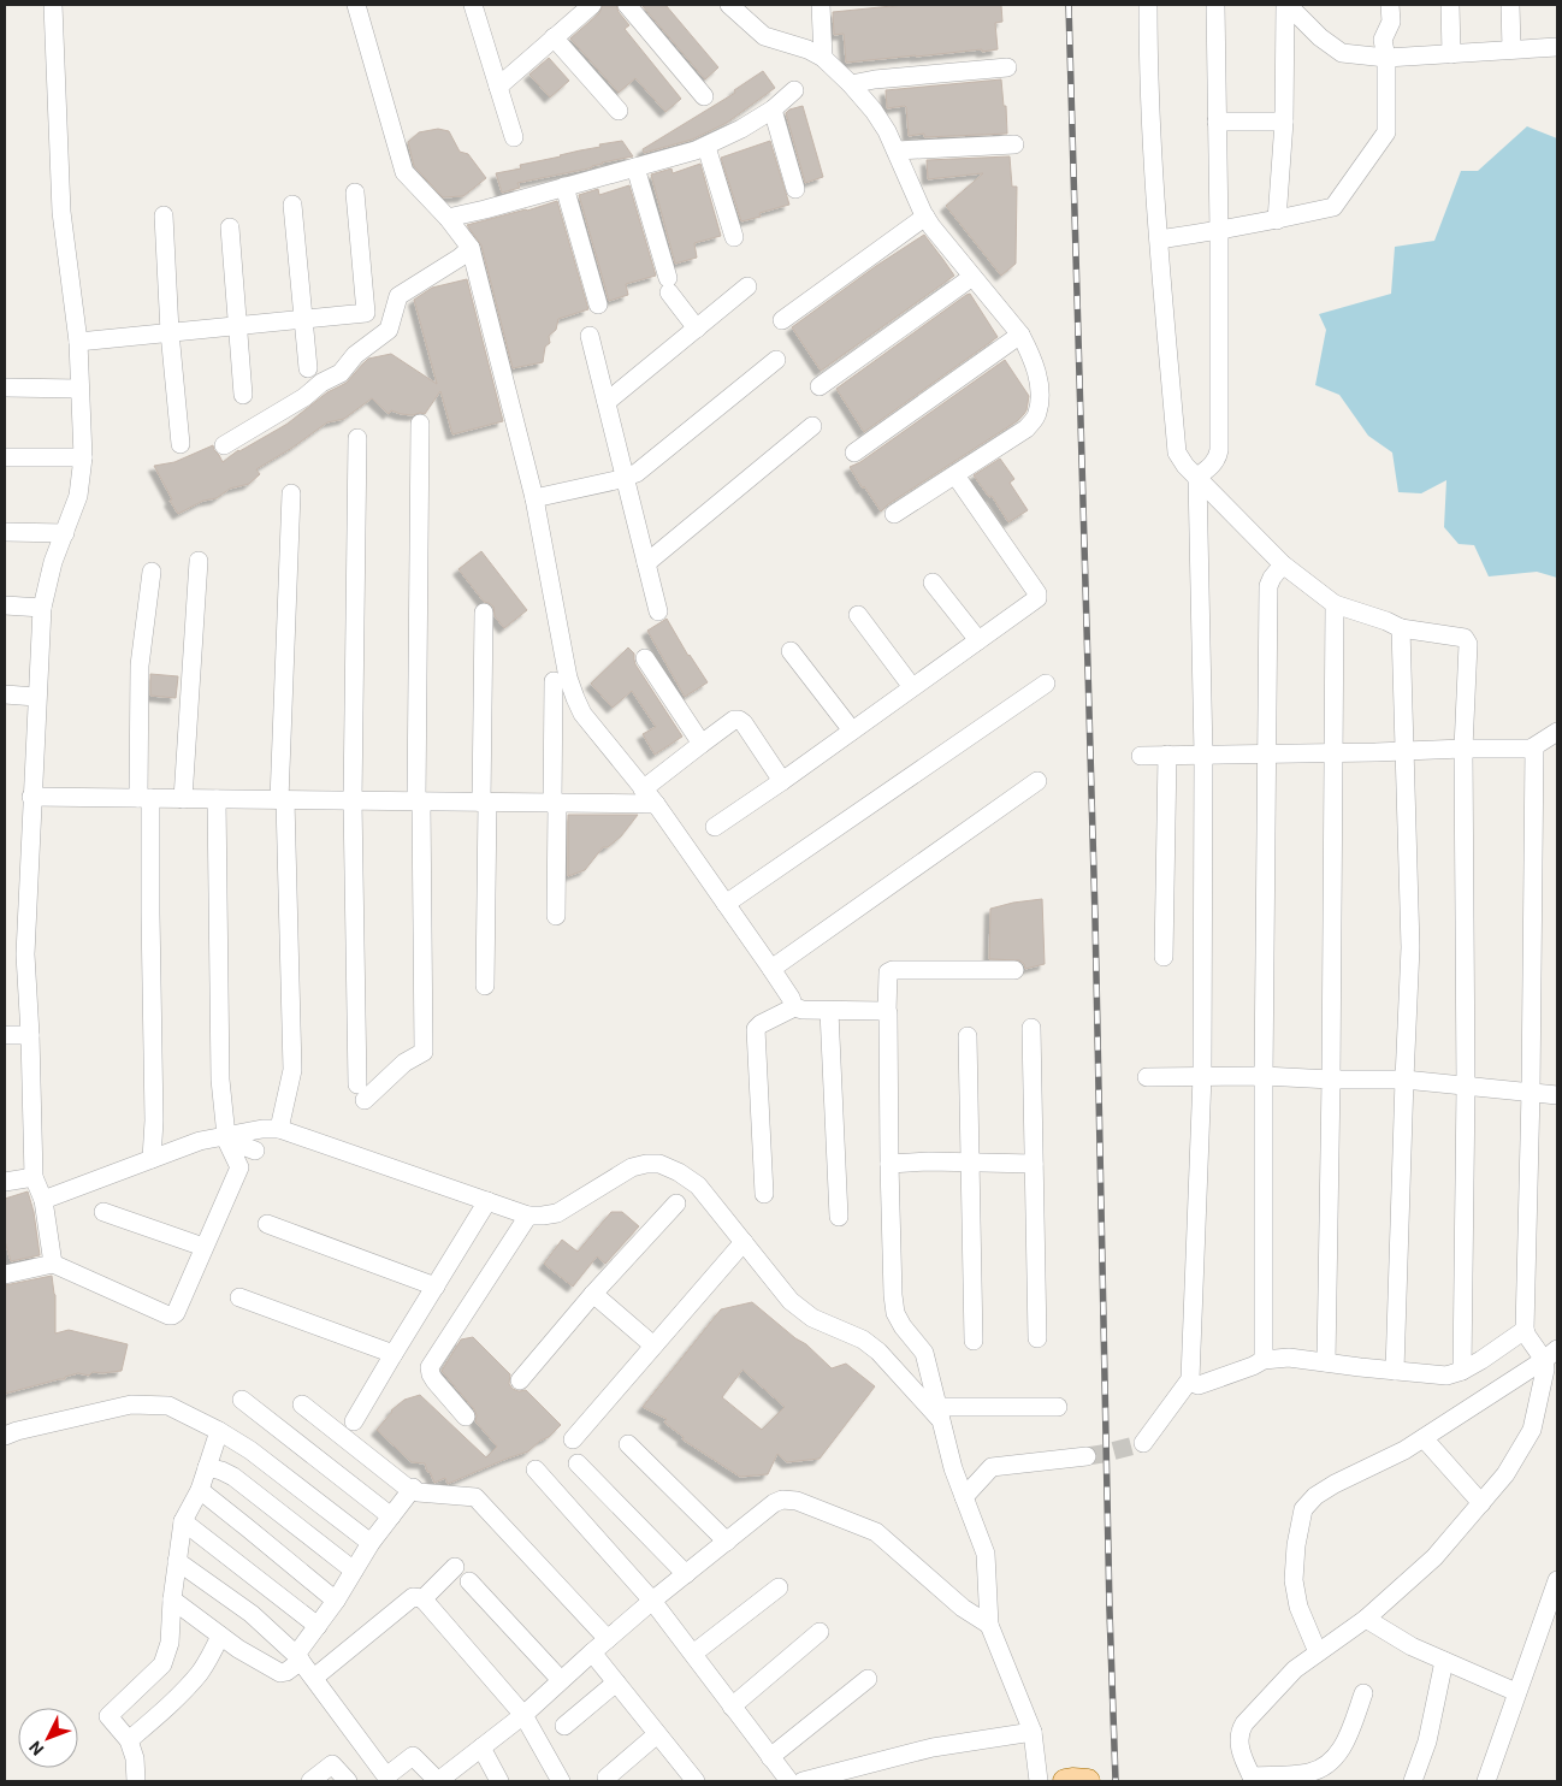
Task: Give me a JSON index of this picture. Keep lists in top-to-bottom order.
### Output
{
  "north": "bottom left"
}
